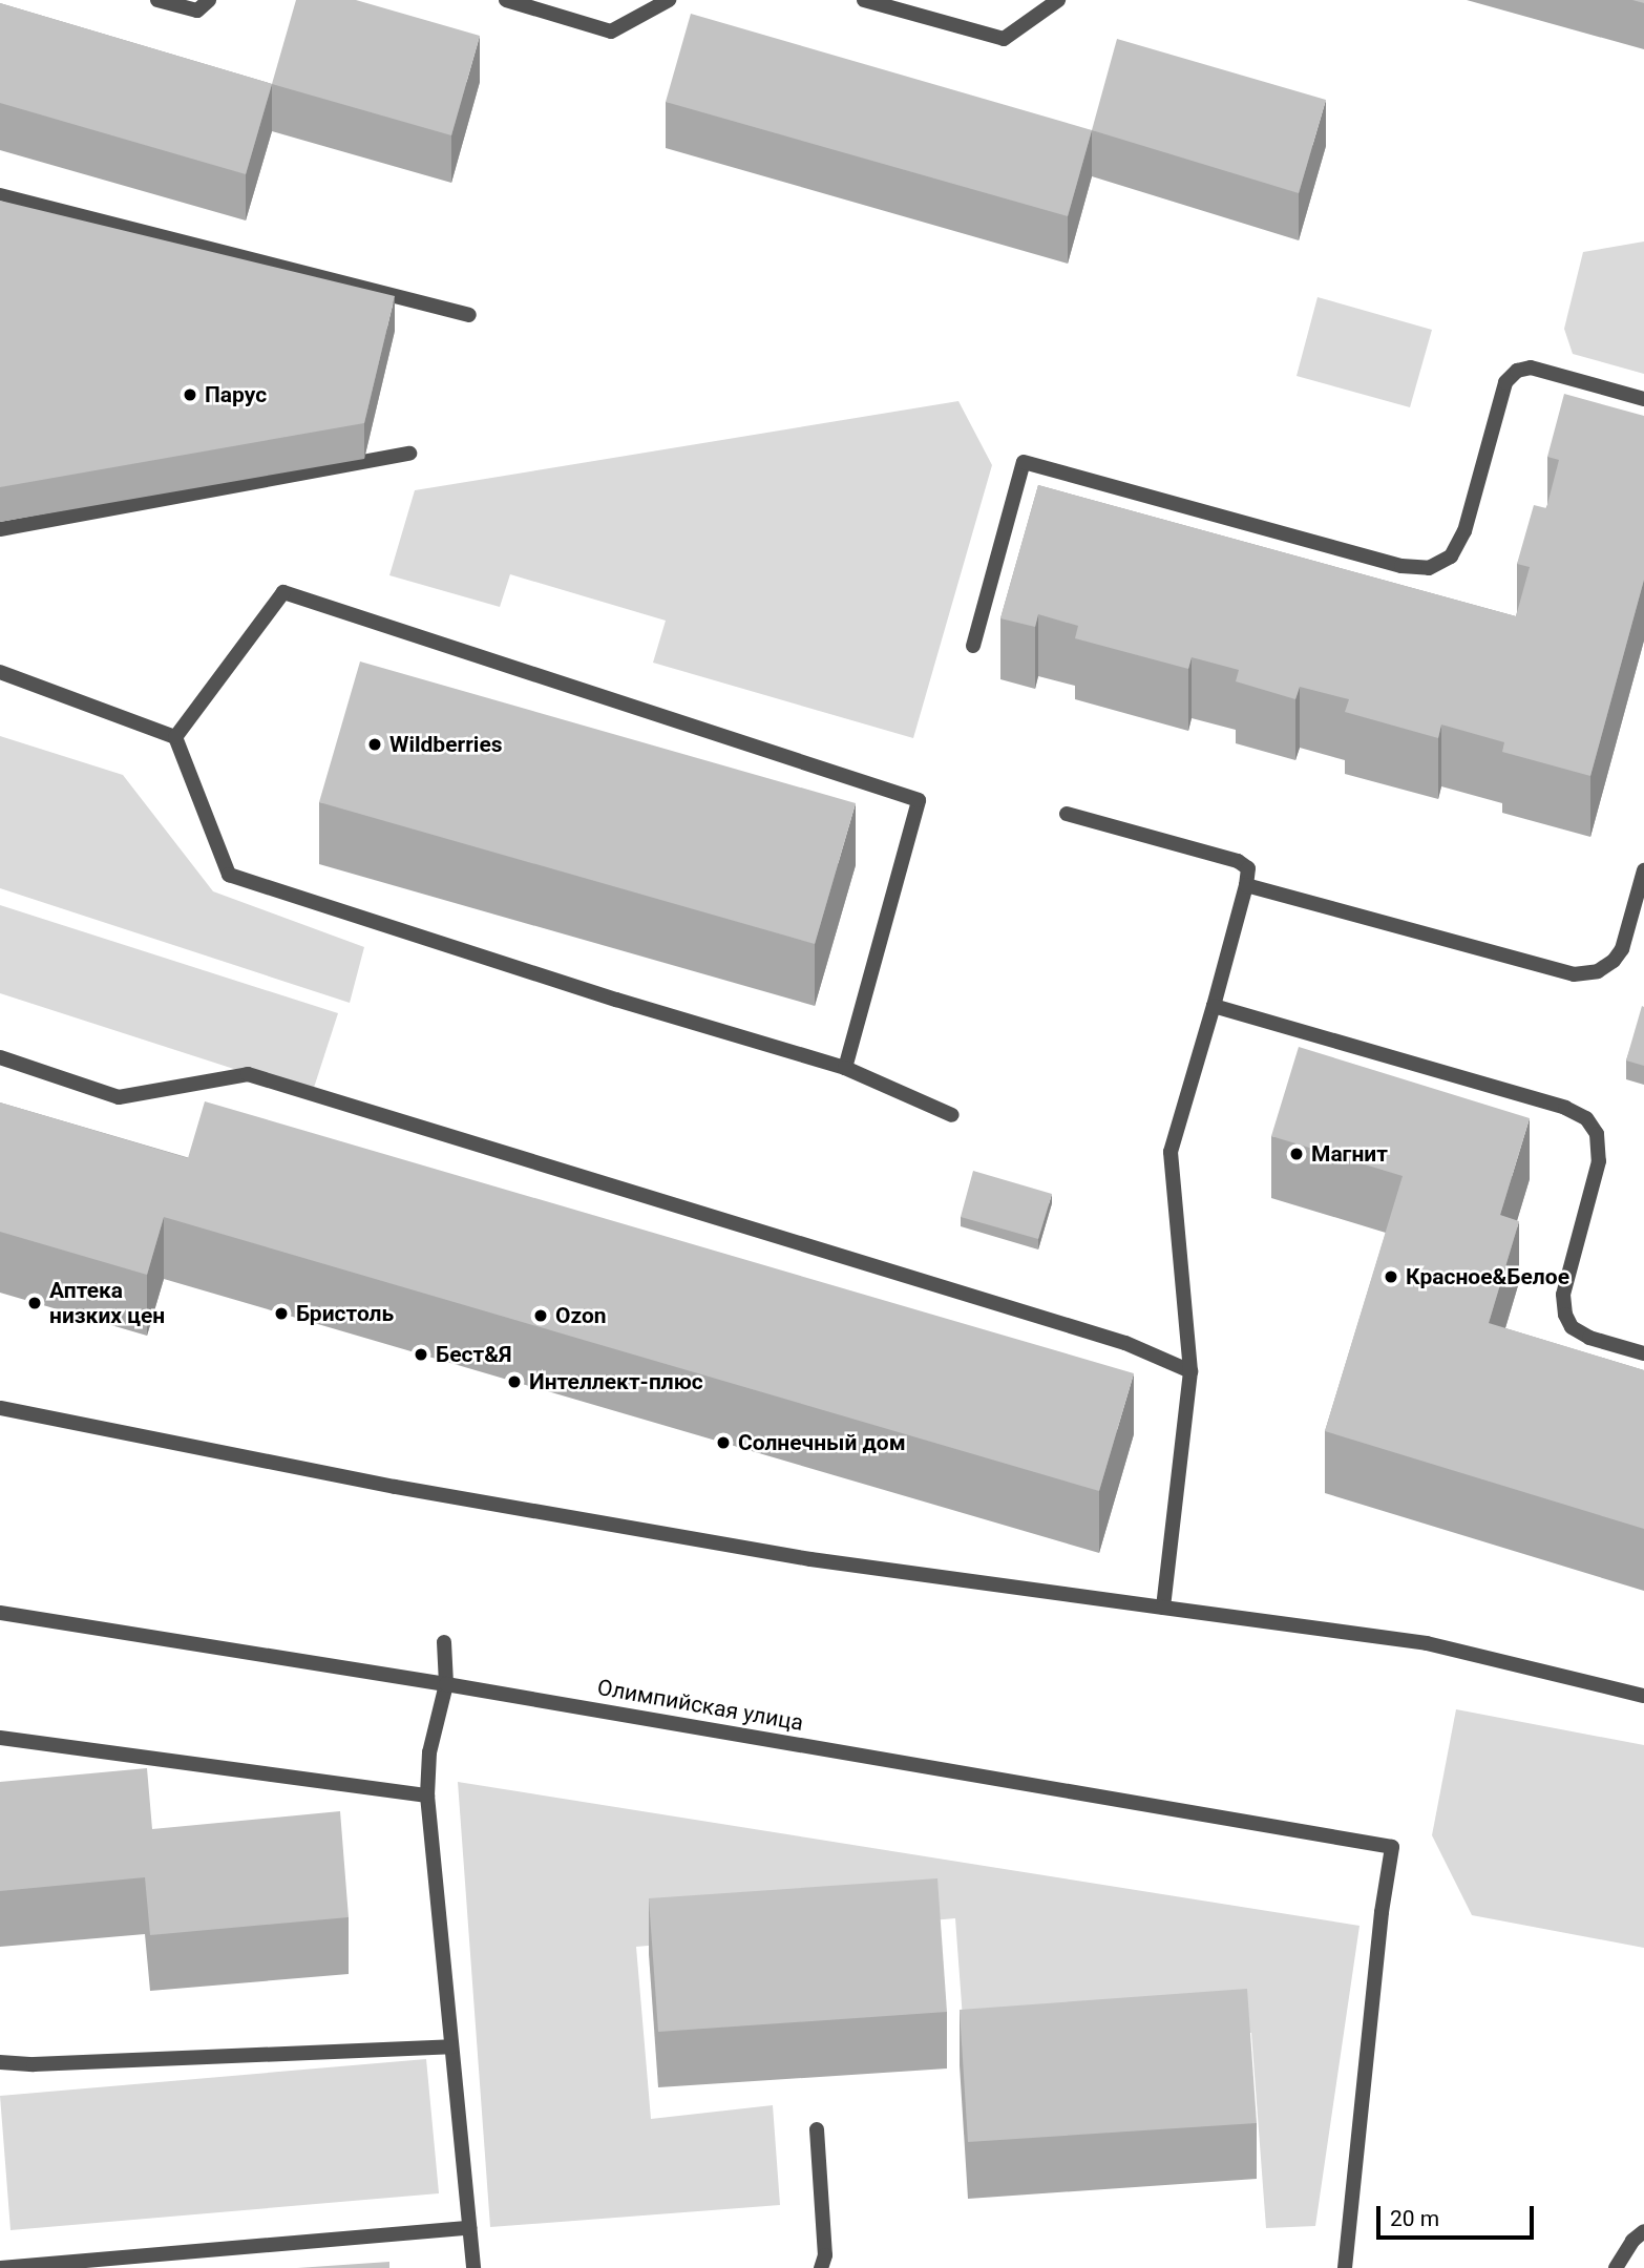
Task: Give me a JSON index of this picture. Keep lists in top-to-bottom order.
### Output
{
  "streets": {
    "street": ["Олимпийская улица"]
  },
  "places": [
    "Парус",
    "Wildberries",
    "Магнит",
    "Красное&Белое",
    "Аптека низких цен",
    "Бристоль",
    "Ozon",
    "Бест&Я",
    "Интеллект-плюс",
    "Солнечный дом"
  ],
  "scale_bar": "20 m"
}
